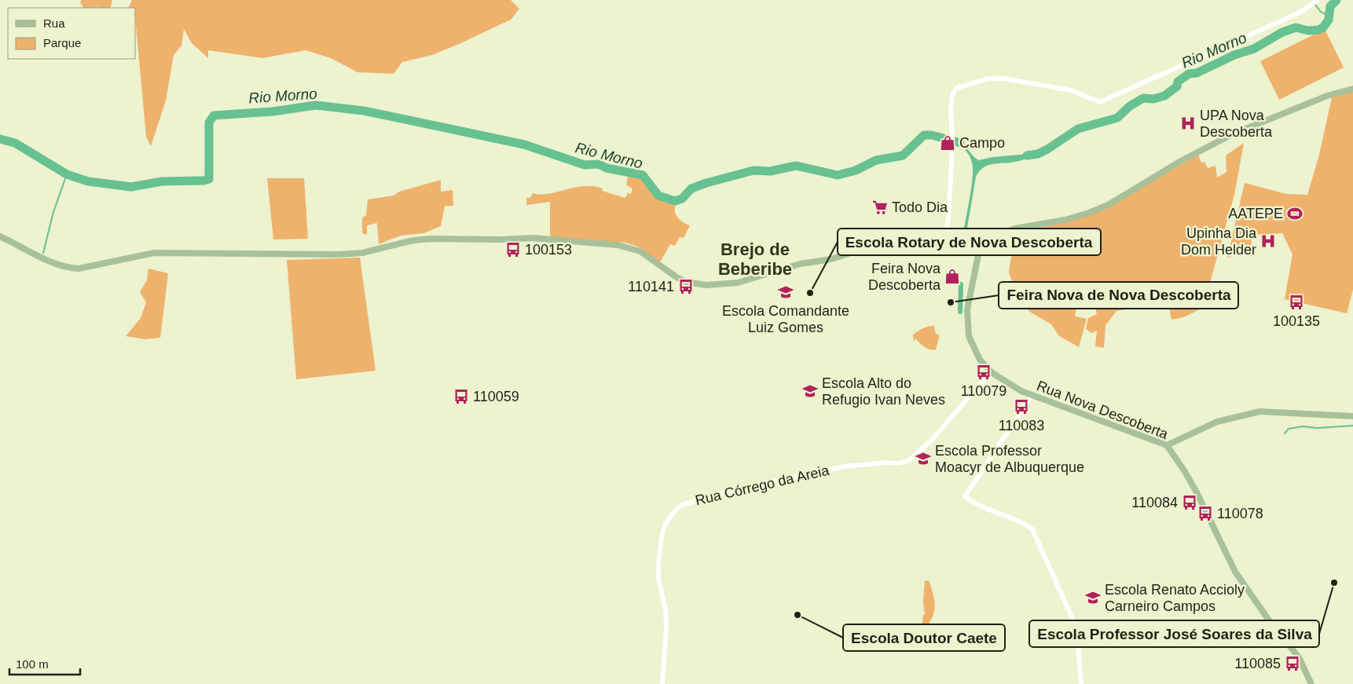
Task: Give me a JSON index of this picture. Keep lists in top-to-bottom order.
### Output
{
  "streets": {
    "main road": ["Rua Nova Descoberta"],
    "street": ["Rua Córrego da Areia"]
  },
  "crossings": [
    ["Rua Nova Descoberta", "Rua Córrego da Areia"]
  ],
  "districts": ["Brejo de Beberibe"],
  "water": ["Rio Morno"],
  "places": {
    "hospital": ["UPA Nova Descoberta", "Upinha Dia Dom Helder"],
    "shop": ["Campo", "Feira Nova Descoberta"],
    "supermarket": ["Todo Dia"],
    "sports": ["AATEPE"],
    "bus stop": [
      "100153",
      "110141",
      "100135",
      "110079",
      "110059",
      "110083",
      "110084",
      "110078",
      "110085"
    ],
    "school or university": [
      "Escola Comandante Luiz Gomes",
      "Escola Alto do Refugio Ivan Neves",
      "Escola Professor Moacyr de Albuquerque",
      "Escola Renato Accioly Carneiro Campos"
    ],
    "other": [
      "Escola Rotary de Nova Descoberta",
      "Feira Nova de Nova Descoberta",
      "Escola Professor José Soares da Silva",
      "Escola Doutor Caete"
    ]
  },
  "legend": ["Rua", "Parque"],
  "scale_bar": "100 m"
}
